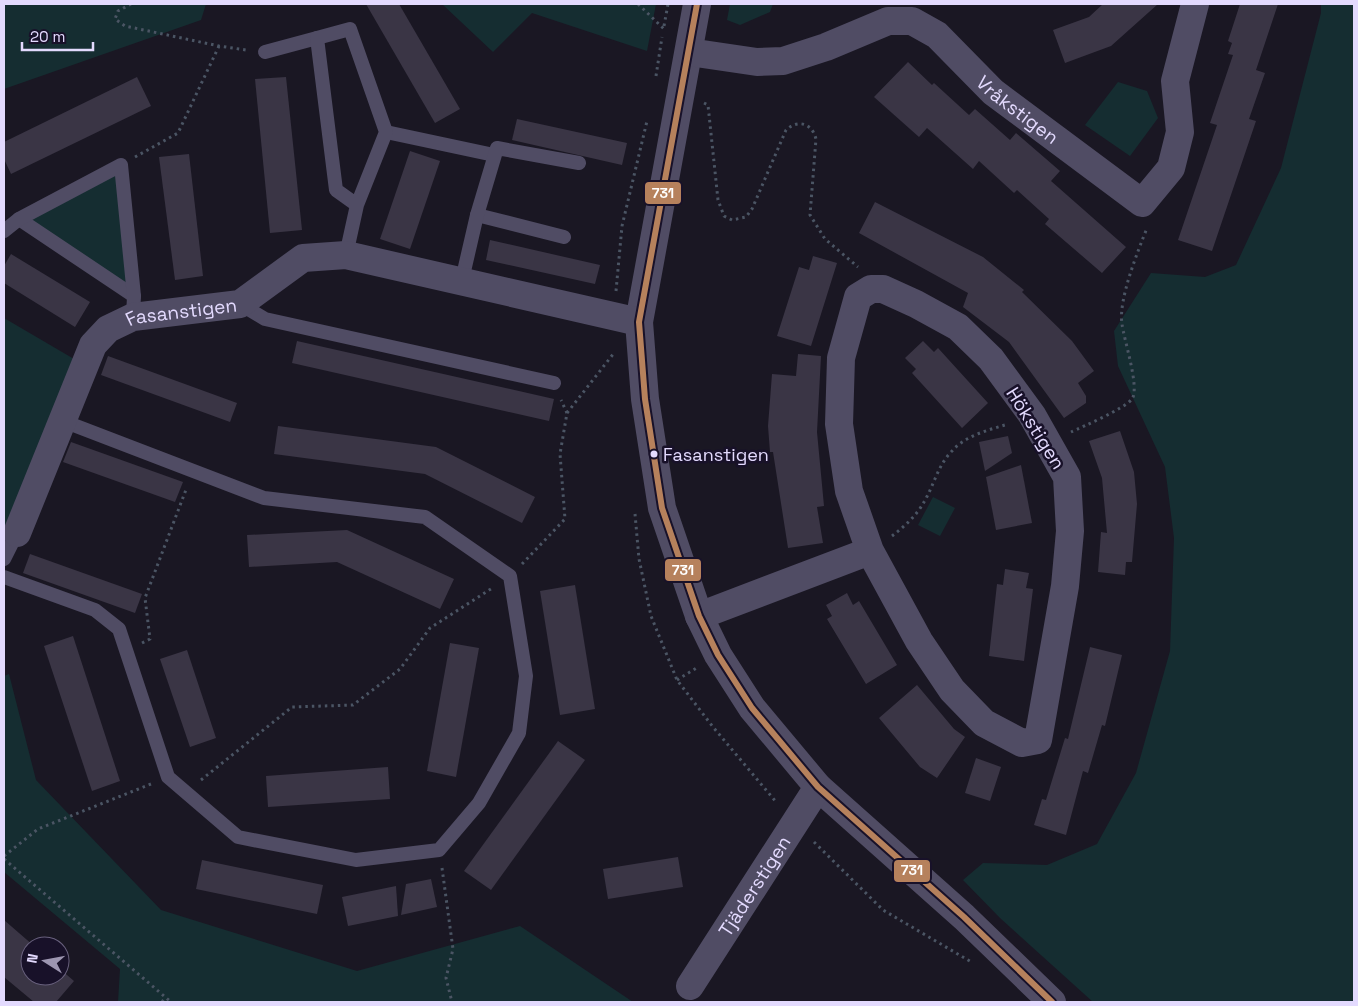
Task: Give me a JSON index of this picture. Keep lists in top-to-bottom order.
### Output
{
  "streets": {
    "street": [
      "Vråkstigen",
      "Fasanstigen",
      "Hökstigen",
      "Tjäderstigen"
    ]
  },
  "places": ["Fasanstigen"],
  "lines": ["transit line 731"],
  "scale_bar": "20 m",
  "north": "left"
}
